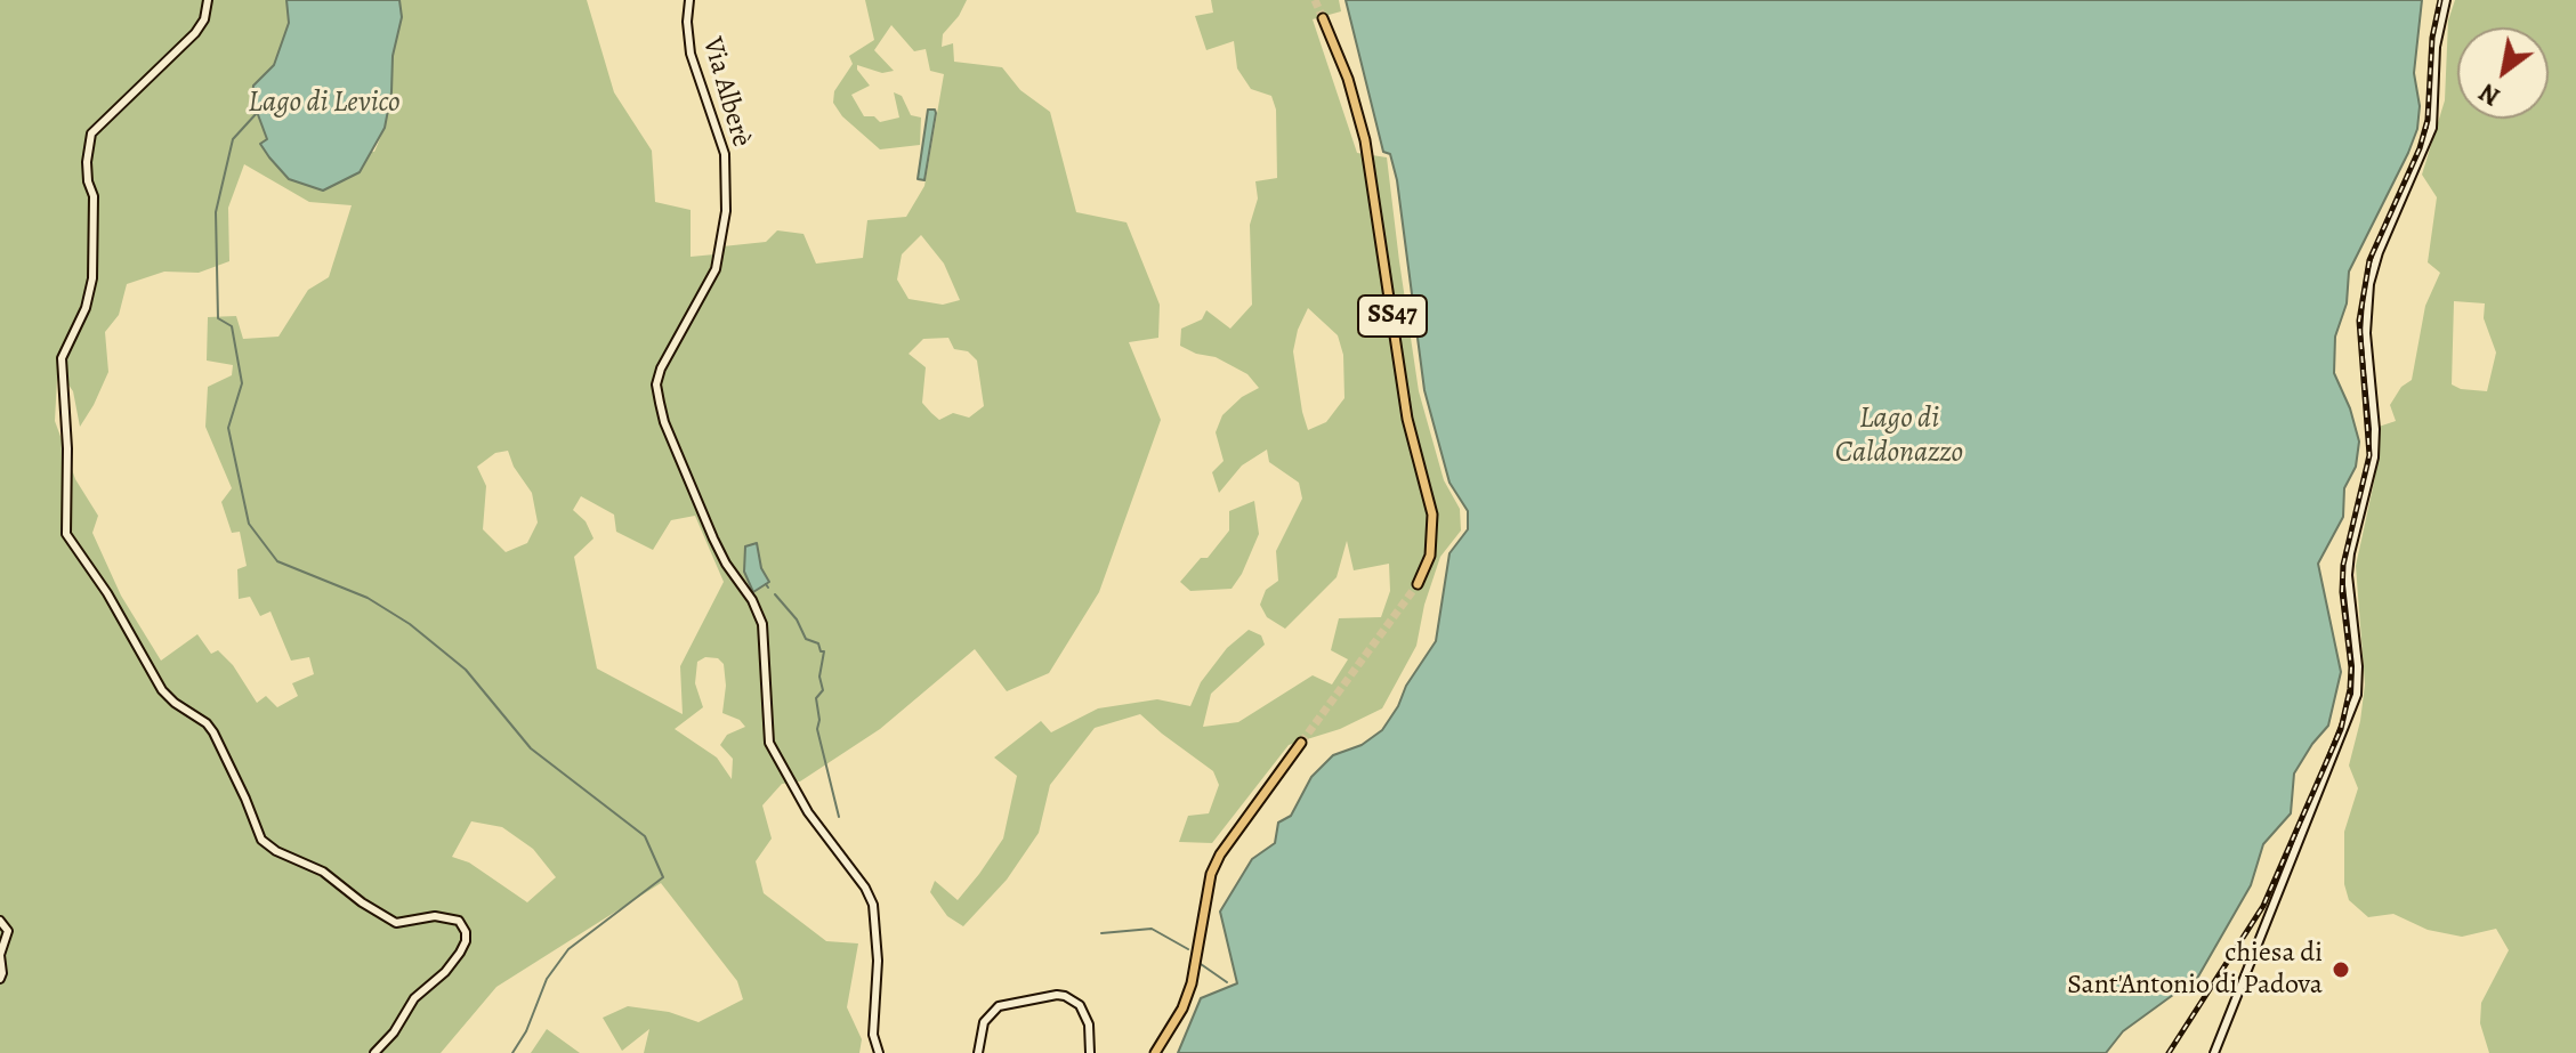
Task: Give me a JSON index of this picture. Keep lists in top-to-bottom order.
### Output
{
  "streets": {
    "main road": ["Via Alberè", "SS47"]
  },
  "water": ["Lago di Levico", "Lago di Caldonazzo"],
  "places": ["chiesa di Sant'Antonio di Padova"],
  "north": "bottom left"
}
